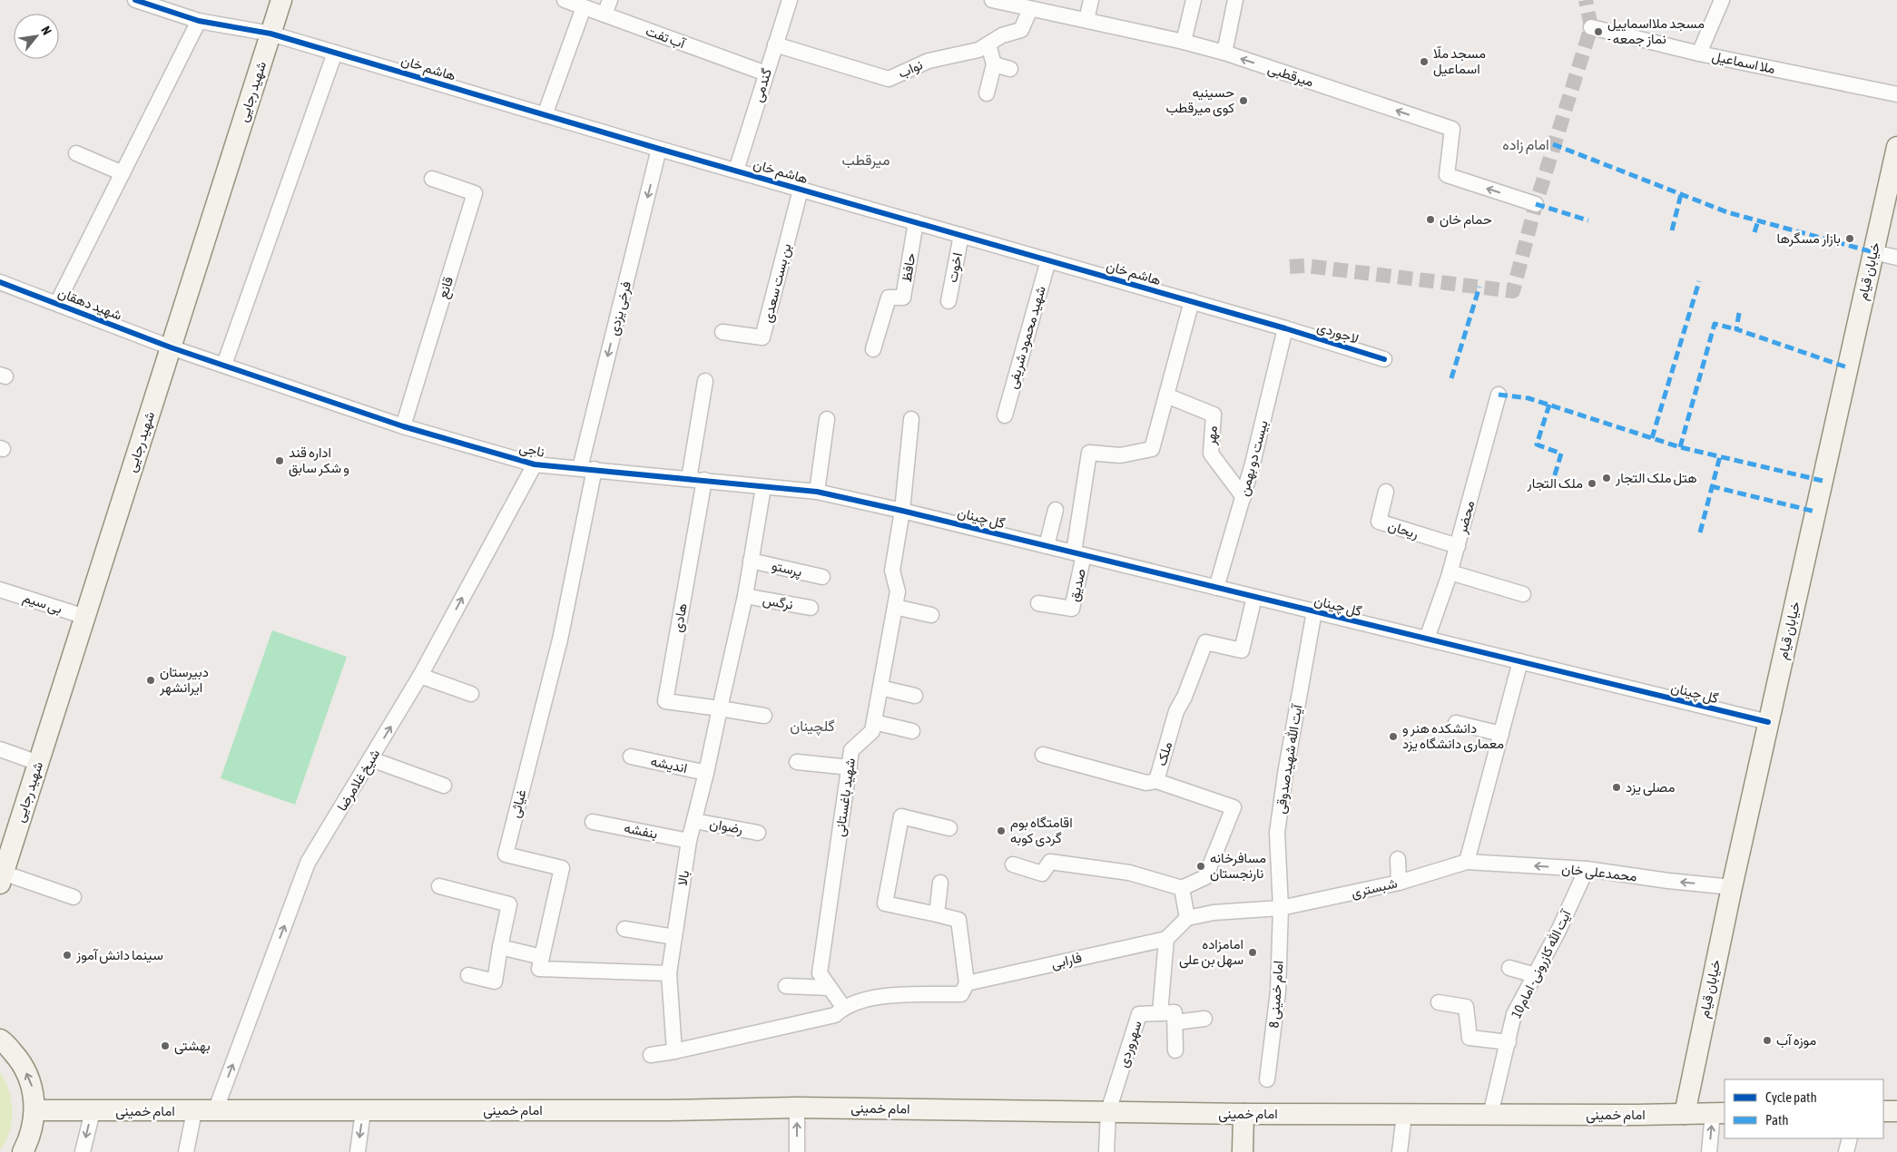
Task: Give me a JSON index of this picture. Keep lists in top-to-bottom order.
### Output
{
  "streets": {
    "main road": ["شهید رجایی", "خیابان قیام", "امام خمینی"],
    "street": [
      "آب تفت",
      "ملا اسماعیل",
      "هاشم خان",
      "نواب",
      "میرقطبی",
      "گندمی",
      "حافظ",
      "اخوت",
      "بن بست سعدی",
      "قانع",
      "شهید دهقان",
      "فرخی یزدی",
      "لاجوردی",
      "شهید محمود شریفی",
      "مهر",
      "ناجی",
      "بیست دو بهمن",
      "محضر",
      "گل چینان",
      "ریحان",
      "پرستو",
      "صدیق",
      "نرگس",
      "بی سیم",
      "هادی",
      "ملک",
      "آیت الله شهیدصدوقی",
      "اندیشه",
      "شیخ غلامرضا",
      "شهید باغستانی",
      "غیاثی",
      "رضوان",
      "بنفشه",
      "محمدعلی خان",
      "بالا",
      "شبستری",
      "فارابی",
      "آیت الله کازرونی- امام10",
      "امام خمینی 8",
      "سهروردی"
    ]
  },
  "crossings": [
    ["آب تفت", "گندمی"],
    ["هاشم خان", "گندمی"],
    ["هاشم خان", "شهید رجایی"],
    ["هاشم خان", "حافظ"],
    ["هاشم خان", "اخوت"],
    ["هاشم خان", "بن بست سعدی"],
    ["هاشم خان", "فرخی یزدی"],
    ["هاشم خان", "لاجوردی"],
    ["هاشم خان", "شهید محمود شریفی"],
    ["هاشم خان", "بیست دو بهمن"],
    ["نواب", "میرقطبی"],
    ["نواب", "گندمی"],
    ["شهید رجایی", "شهید دهقان"],
    ["شهید رجایی", "ناجی"],
    ["شهید رجایی", "بی سیم"],
    ["خیابان قیام", "گل چینان"],
    ["خیابان قیام", "محمدعلی خان"],
    ["خیابان قیام", "امام خمینی"],
    ["قانع", "ناجی"],
    ["شهید دهقان", "ناجی"],
    ["فرخی یزدی", "ناجی"],
    ["فرخی یزدی", "غیاثی"],
    ["لاجوردی", "بیست دو بهمن"],
    ["مهر", "بیست دو بهمن"],
    ["ناجی", "گل چینان"],
    ["ناجی", "هادی"],
    ["ناجی", "شیخ غلامرضا"],
    ["ناجی", "شهید باغستانی"],
    ["ناجی", "غیاثی"],
    ["ناجی", "بالا"],
    ["بیست دو بهمن", "گل چینان"],
    ["محضر", "گل چینان"],
    ["محضر", "ریحان"],
    ["گل چینان", "صدیق"],
    ["گل چینان", "ملک"],
    ["گل چینان", "آیت الله شهیدصدوقی"],
    ["گل چینان", "شهید باغستانی"],
    ["پرستو", "بالا"],
    ["نرگس", "بالا"],
    ["هادی", "بالا"],
    ["آیت الله شهیدصدوقی", "شبستری"],
    ["آیت الله شهیدصدوقی", "امام خمینی 8"],
    ["اندیشه", "بالا"],
    ["شیخ غلامرضا", "امام خمینی"],
    ["شهید باغستانی", "فارابی"],
    ["رضوان", "بالا"],
    ["بنفشه", "بالا"],
    ["محمدعلی خان", "شبستری"],
    ["محمدعلی خان", "آیت الله کازرونی- امام10"],
    ["شبستری", "امام خمینی 8"],
    ["فارابی", "سهروردی"],
    ["آیت الله کازرونی- امام10", "امام خمینی"],
    ["سهروردی", "امام خمینی"]
  ],
  "one_way": ["میرقطبی", "شیخ غلامرضا", "محمدعلی خان"],
  "districts": ["امام زاده", "میرقطب", "گلچینان"],
  "places": [
    "مسجد ملااسماییل - نماز جمعه",
    "مسجد ملّا اسماعیل",
    "حسینیه کوی میرقطب",
    "حمام خان",
    "بازار مسگرها",
    "اداره قند و شکر سابق",
    "هتل ملک التجار",
    "ملک التجار",
    "دبیرستان ایرانشهر",
    "دانشکده هنر و معماری دانشگاه یزد",
    "مصلی یزد",
    "اقامتگاه بوم گردی کوبه",
    "مسافرخانه نارنجستان",
    "امامزاده سهل بن علی",
    "سینما دانش آموز",
    "موزه آب",
    "بهشتی"
  ],
  "legend": ["Cycle path", "Path"],
  "north": "top right"
}
